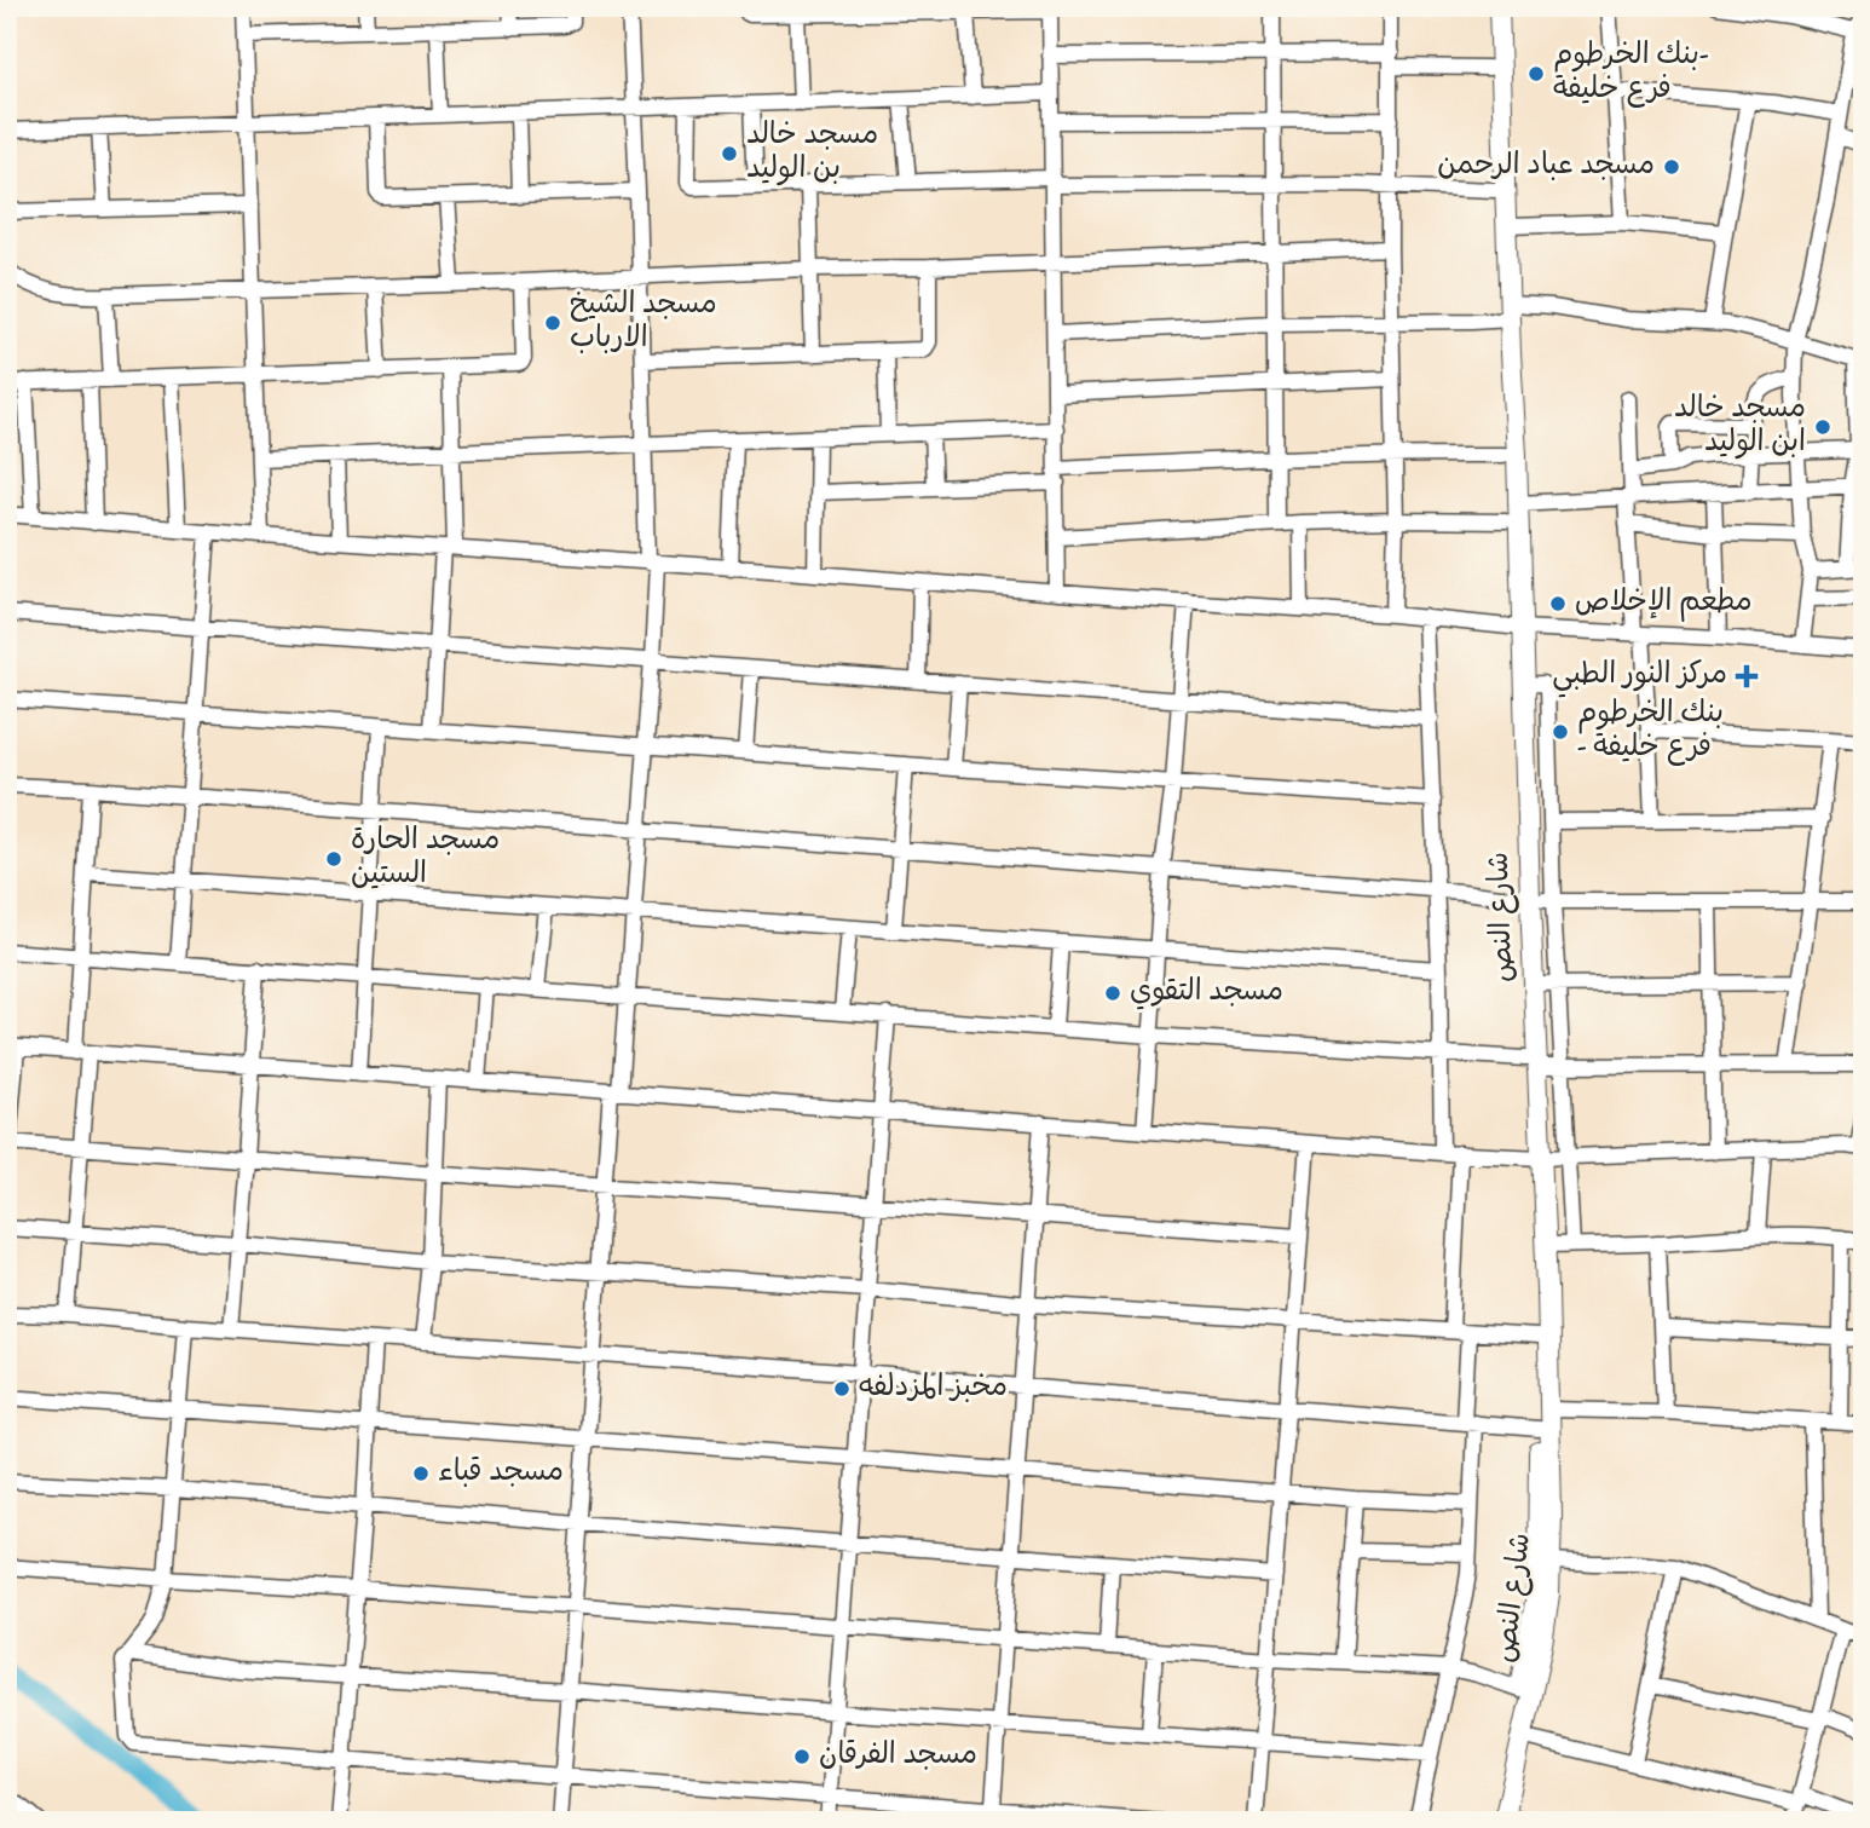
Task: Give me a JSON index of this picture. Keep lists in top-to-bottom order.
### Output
{
  "streets": {
    "main road": ["شارع النص"]
  },
  "places": {
    "other": [
      "بنك الخرطوم- فرع خليفة",
      "مسجد خالد بن الوليد",
      "مسجد عباد الرحمن",
      "مسجد الشيخ الارباب",
      "مسجد خالد ابن الوليد",
      "مطعم الإخلاص",
      "بنك الخرطوم - فرع خليفة",
      "مسجد الحارة الستين",
      "مسجد التقوي",
      "مخبز المزدلفه",
      "مسجد قباء",
      "مسجد الفرقان"
    ],
    "health": ["مركز النور الطبي"]
  }
}
